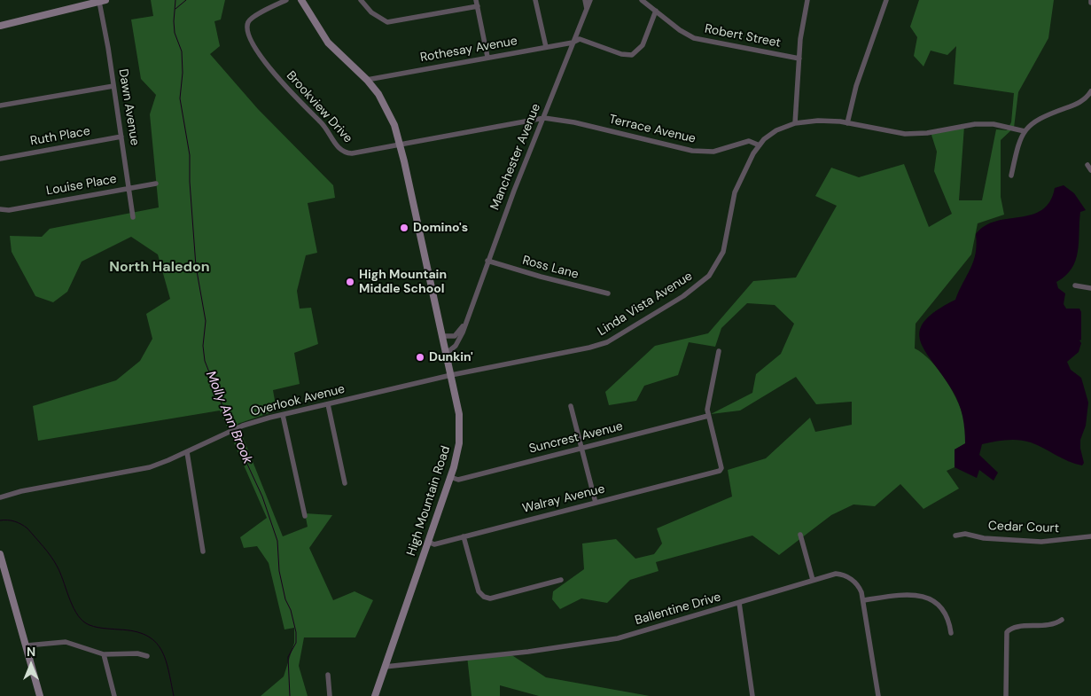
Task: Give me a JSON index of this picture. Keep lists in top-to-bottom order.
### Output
{
  "streets": {
    "street": [
      "Robert Street",
      "Rothesay Avenue",
      "Dawn Avenue",
      "Brookview Drive",
      "Terrace Avenue",
      "Ruth Place",
      "Manchester Avenue",
      "Louise Place",
      "Ross Lane",
      "Linda Vista Avenue",
      "Overlook Avenue",
      "Suncrest Avenue",
      "Walray Avenue",
      "High Mountain Road",
      "Cedar Court",
      "Ballentine Drive"
    ]
  },
  "crossings": [
    ["Rothesay Avenue", "Manchester Avenue"],
    ["Rothesay Avenue", "High Mountain Road"],
    ["Dawn Avenue", "Ruth Place"],
    ["Dawn Avenue", "Louise Place"],
    ["Brookview Drive", "Terrace Avenue"],
    ["Brookview Drive", "High Mountain Road"],
    ["Terrace Avenue", "Manchester Avenue"],
    ["Terrace Avenue", "Linda Vista Avenue"],
    ["Terrace Avenue", "High Mountain Road"],
    ["Manchester Avenue", "Ross Lane"],
    ["Manchester Avenue", "High Mountain Road"],
    ["Linda Vista Avenue", "Overlook Avenue"],
    ["Linda Vista Avenue", "High Mountain Road"],
    ["Overlook Avenue", "High Mountain Road"],
    ["Suncrest Avenue", "Walray Avenue"],
    ["Suncrest Avenue", "High Mountain Road"],
    ["Walray Avenue", "High Mountain Road"],
    ["High Mountain Road", "Ballentine Drive"]
  ],
  "districts": ["North Haledon"],
  "water": ["Molly Ann Brook"],
  "places": ["Domino's", "High Mountain Middle School", "Dunkin'"],
  "north": "top"
}
